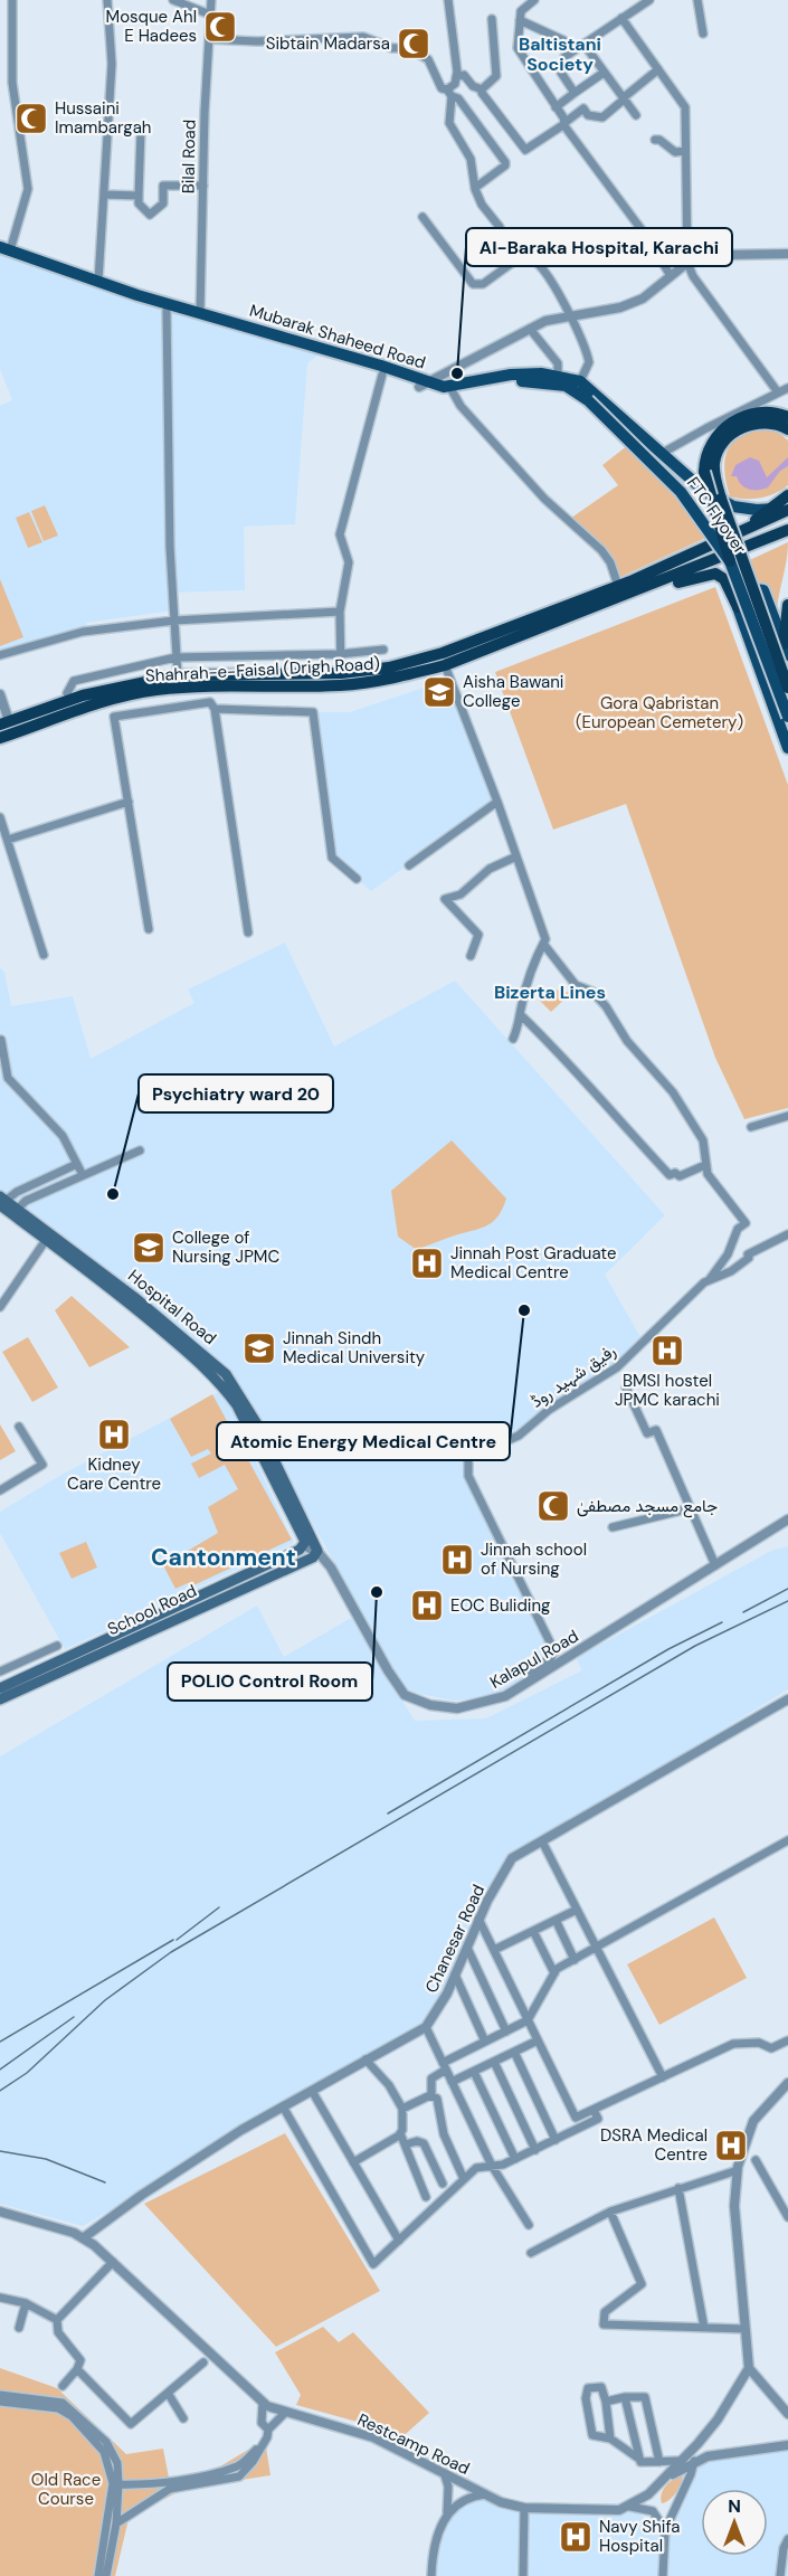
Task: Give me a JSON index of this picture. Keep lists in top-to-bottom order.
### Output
{
  "streets": {
    "highway": ["Shahrah-e-Faisal (Drigh Road)"],
    "main road": [
      "Mubarak Shaheed Road",
      "FTC Flyover",
      "Hospital Road",
      "School Road"
    ],
    "street": [
      "Bilal Road",
      "رفیق شہید روڈ",
      "Kalapul Road",
      "Chanesar Road",
      "Restcamp Road"
    ]
  },
  "crossings": [
    ["Bilal Road", "Mubarak Shaheed Road"],
    ["Mubarak Shaheed Road", "FTC Flyover"],
    ["Hospital Road", "School Road"],
    ["Hospital Road", "Kalapul Road"],
    ["School Road", "Kalapul Road"]
  ],
  "districts": ["Baltistani Society", "Bizerta Lines", "Cantonment"],
  "parks": ["Gora Qabristan (European Cemetery)", "Old Race Course"],
  "places": {
    "mosque": [
      "Mosque Ahl E Hadees",
      "Sibtain Madarsa",
      "Hussaini Imambargah",
      "جامع مسجد مصطفیٰ"
    ],
    "other": [
      "Al-Baraka Hospital, Karachi",
      "Psychiatry ward 20",
      "Atomic Energy Medical Centre",
      "POLIO Control Room"
    ],
    "school or university": ["Aisha Bawani College", "College of Nursing JPMC", "Jinnah Sindh Medical University"],
    "hospital": [
      "Jinnah Post Graduate Medical Centre",
      "BMSI hostel JPMC karachi",
      "Kidney Care Centre",
      "Jinnah school of Nursing",
      "EOC Buliding",
      "DSRA Medical Centre",
      "Navy Shifa Hospital"
    ]
  },
  "north": "top"
}
